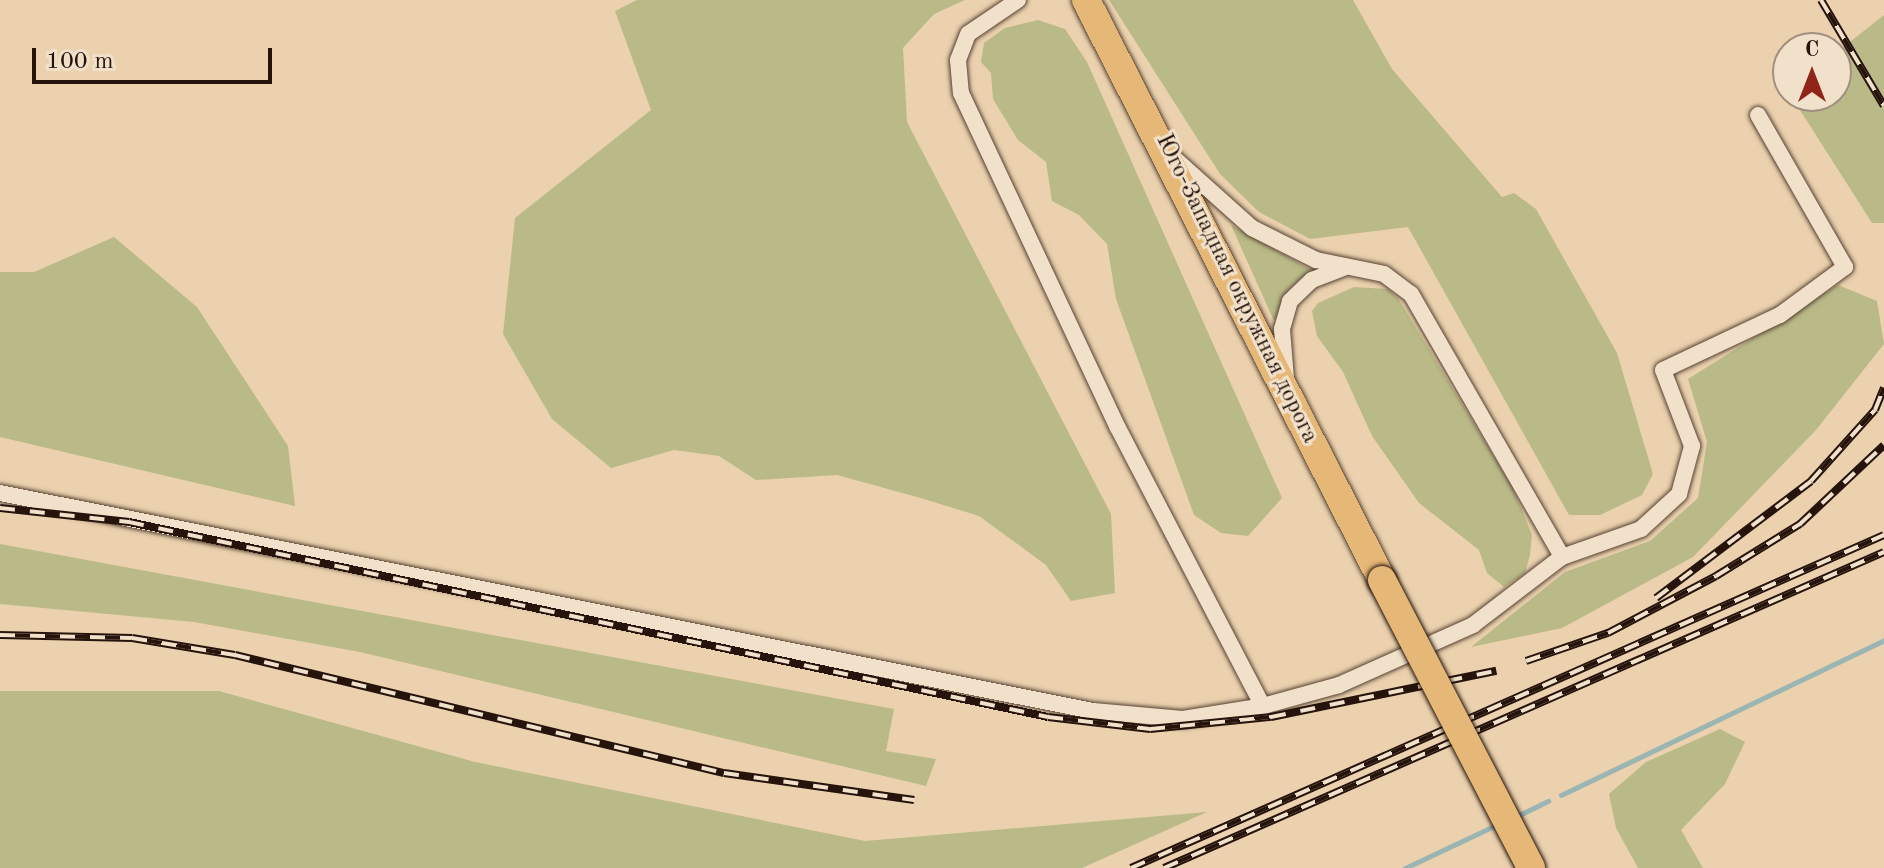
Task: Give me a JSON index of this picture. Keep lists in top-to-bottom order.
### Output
{
  "streets": {
    "highway": ["Юго-Западная окружная дорога"]
  },
  "scale_bar": "100 m",
  "north": "top"
}
